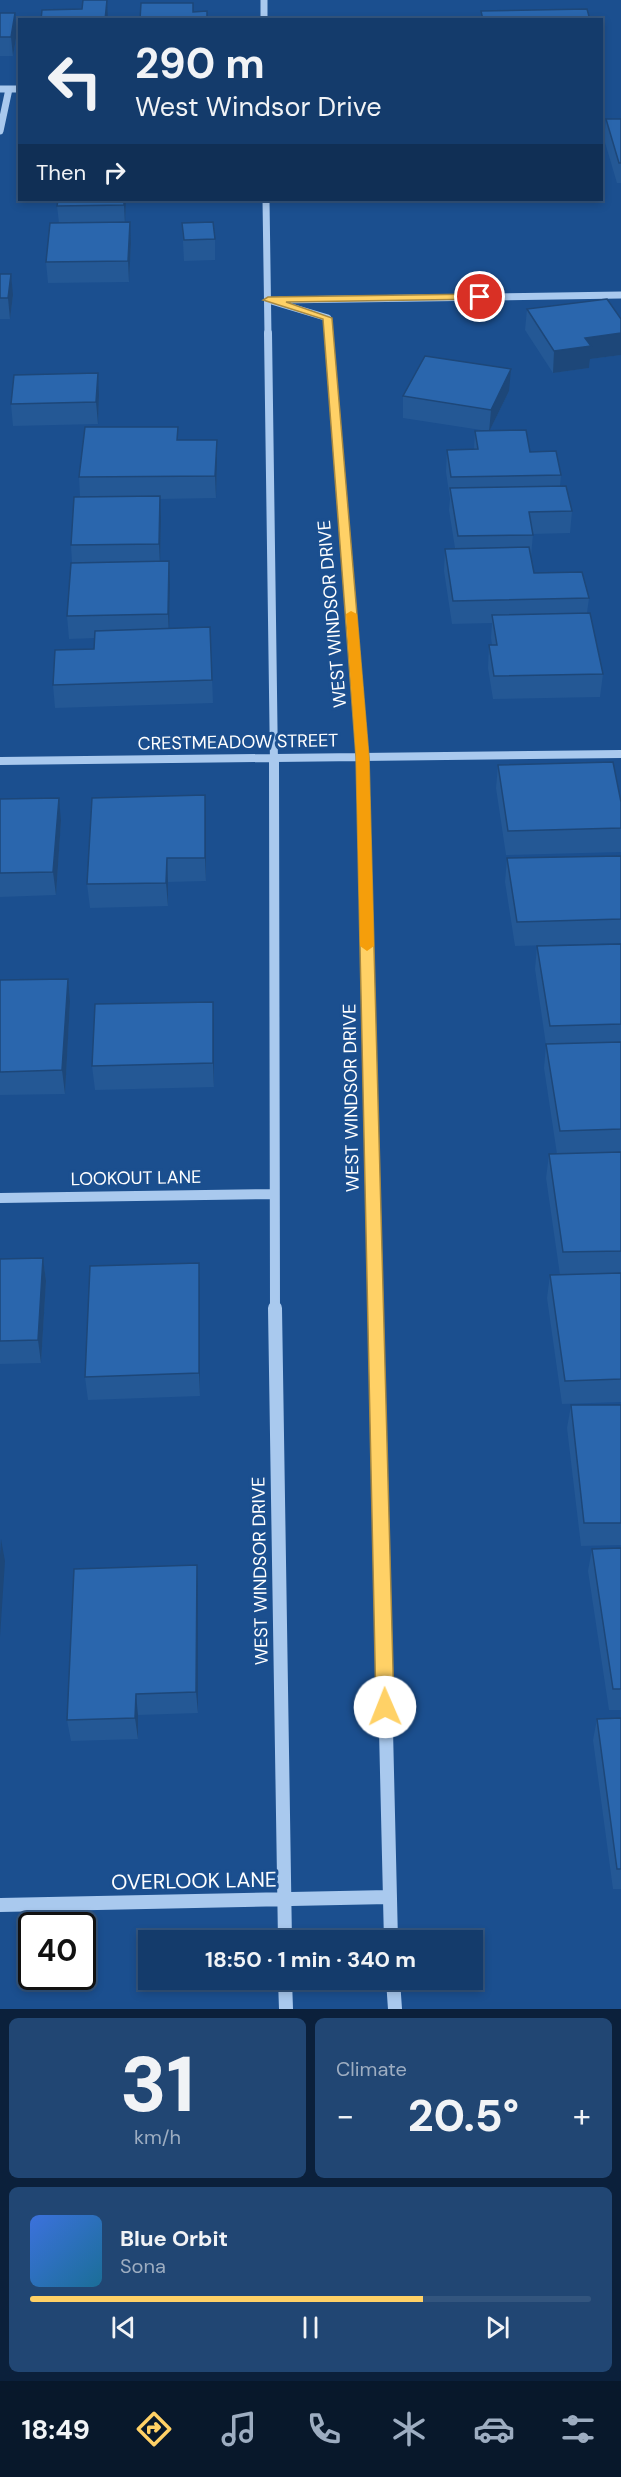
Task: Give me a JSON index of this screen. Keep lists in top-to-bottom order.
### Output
{
  "streets": {
    "street": [
      "WEST WINDSOR DRIVE",
      "CRESTMEADOW STREET",
      "LOOKOUT LANE",
      "OVERLOOK LANE"
    ]
  },
  "crossings": [
    ["WEST WINDSOR DRIVE", "CRESTMEADOW STREET"],
    ["WEST WINDSOR DRIVE", "LOOKOUT LANE"],
    ["WEST WINDSOR DRIVE", "OVERLOOK LANE"]
  ],
  "page": {
    "turn": ["290 m", "West Windsor Drive"],
    "then": "Then",
    "limit": "40",
    "trip": "18:50 · 1 min · 340 m",
    "tile": [
      ["31", "km/h"],
      "Climate"
    ],
    "heat": ["−", "20.5°", "+"],
    "song": ["Blue Orbit", "Sona"],
    "tabs": "18:49"
  }
}
